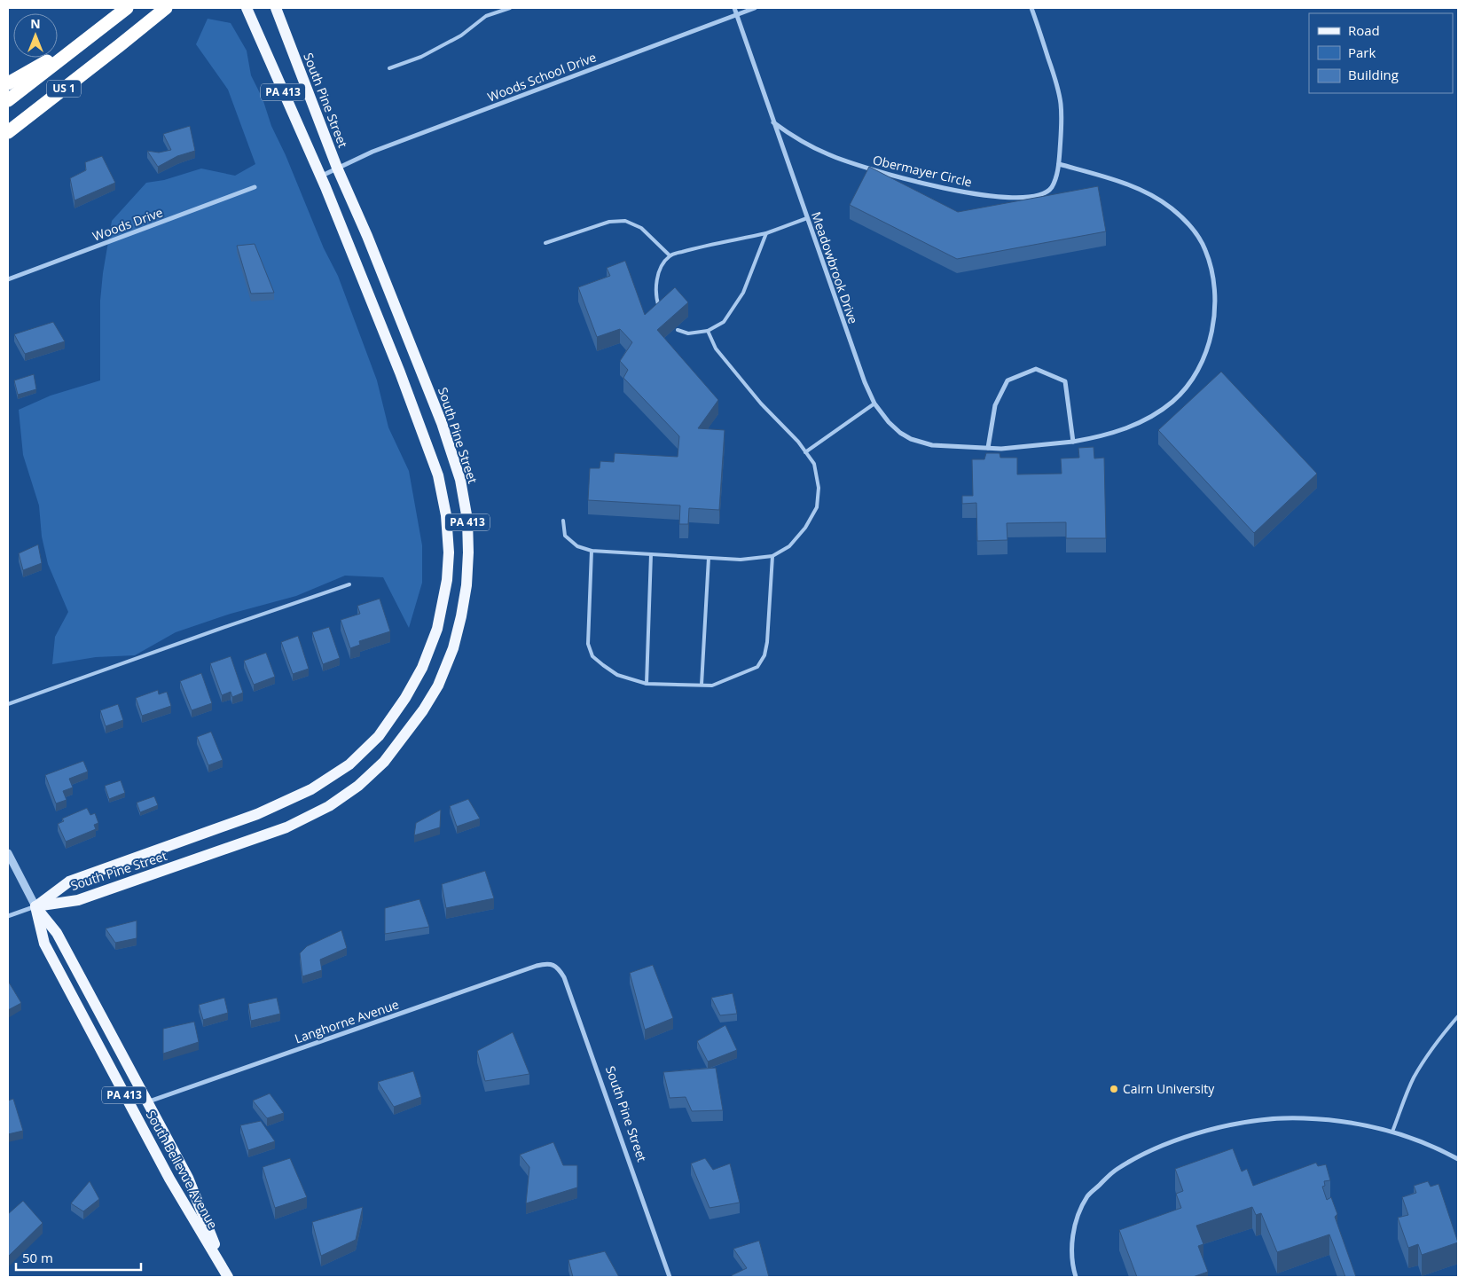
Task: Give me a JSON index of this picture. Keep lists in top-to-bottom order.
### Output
{
  "streets": {
    "highway": ["US 1"],
    "main road": ["PA 413", "South Pine Street", "South Bellevue Avenue"],
    "street": [
      "Woods School Drive",
      "Obermayer Circle",
      "Woods Drive",
      "Meadowbrook Drive",
      "Langhorne Avenue"
    ]
  },
  "crossings": [
    ["Woods School Drive", "South Pine Street"],
    ["Woods School Drive", "Meadowbrook Drive"],
    ["South Pine Street", "Langhorne Avenue"],
    ["South Pine Street", "South Bellevue Avenue"],
    ["Obermayer Circle", "Meadowbrook Drive"],
    ["Langhorne Avenue", "South Bellevue Avenue"]
  ],
  "places": ["Cairn University"],
  "legend": ["Road", "Park", "Building"],
  "scale_bar": "50 m",
  "north": "top"
}
